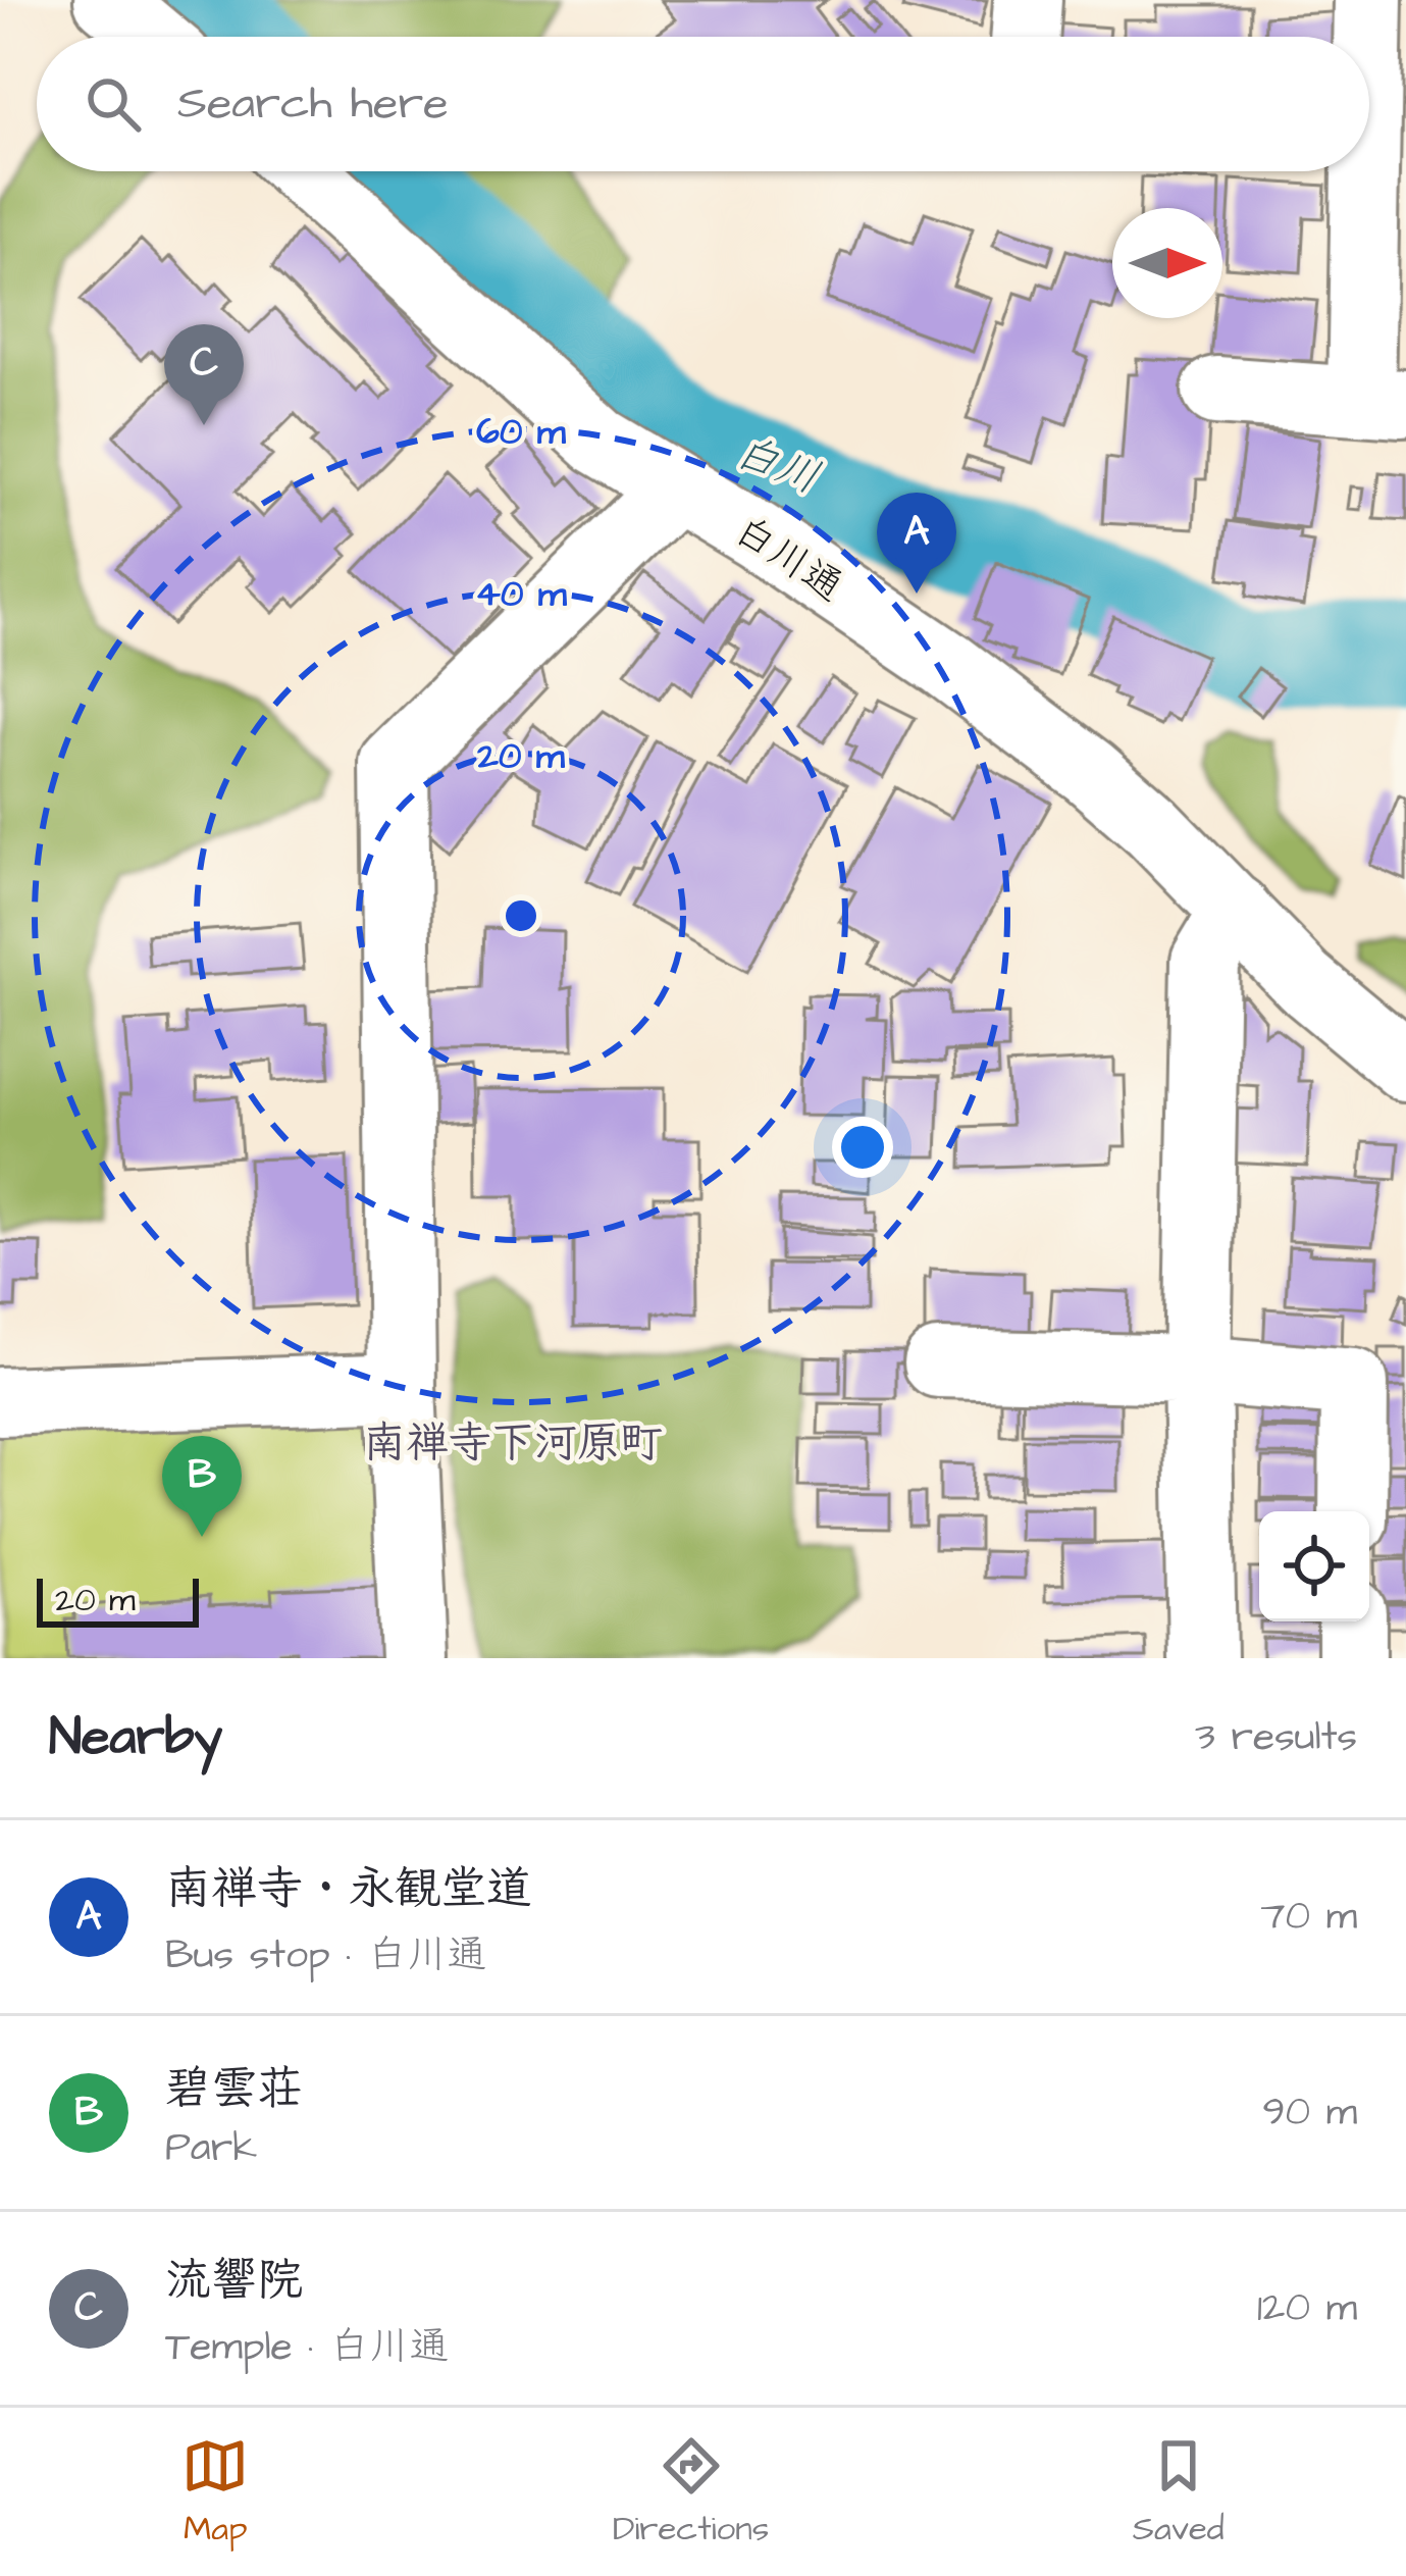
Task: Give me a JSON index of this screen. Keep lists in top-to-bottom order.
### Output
{
  "streets": {
    "street": ["白川通"]
  },
  "districts": ["南禅寺下河原町"],
  "water": ["白川"],
  "scale_bar": "20 m",
  "north": "right",
  "page": {
    "search": "Search here",
    "pins": ["C", "A", "B"],
    "scale": "20 m",
    "heading": ["Nearby", "3 results"],
    "list": [
      {
        "mark": "A",
        "name": "南禅寺・永観堂道",
        "note": "Bus stop · 白川通",
        "value": "70 m"
      },
      {
        "mark": "B",
        "name": "碧雲荘",
        "note": "Park",
        "value": "90 m"
      },
      {
        "mark": "C",
        "name": "流響院",
        "note": "Temple · 白川通",
        "value": "120 m"
      }
    ],
    "nav": ["Map", "Directions", "Saved"]
  },
  "rings": ["60 m", "40 m", "20 m"]
}
